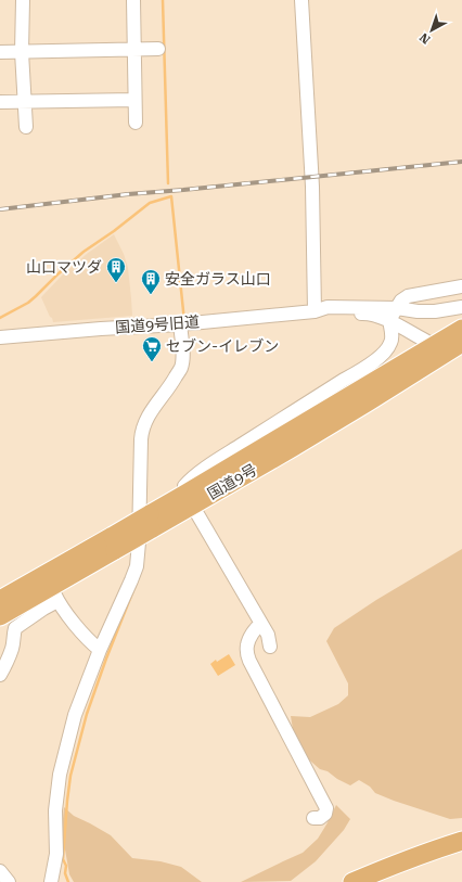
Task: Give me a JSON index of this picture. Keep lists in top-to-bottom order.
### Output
{
  "streets": {
    "highway": ["国道9号"],
    "street": ["国道9号旧道"]
  },
  "places": {
    "building": ["山口マツダ", "安全ガラス山口"],
    "supermarket": ["セブン-イレブン"]
  },
  "north": "bottom left"
}
